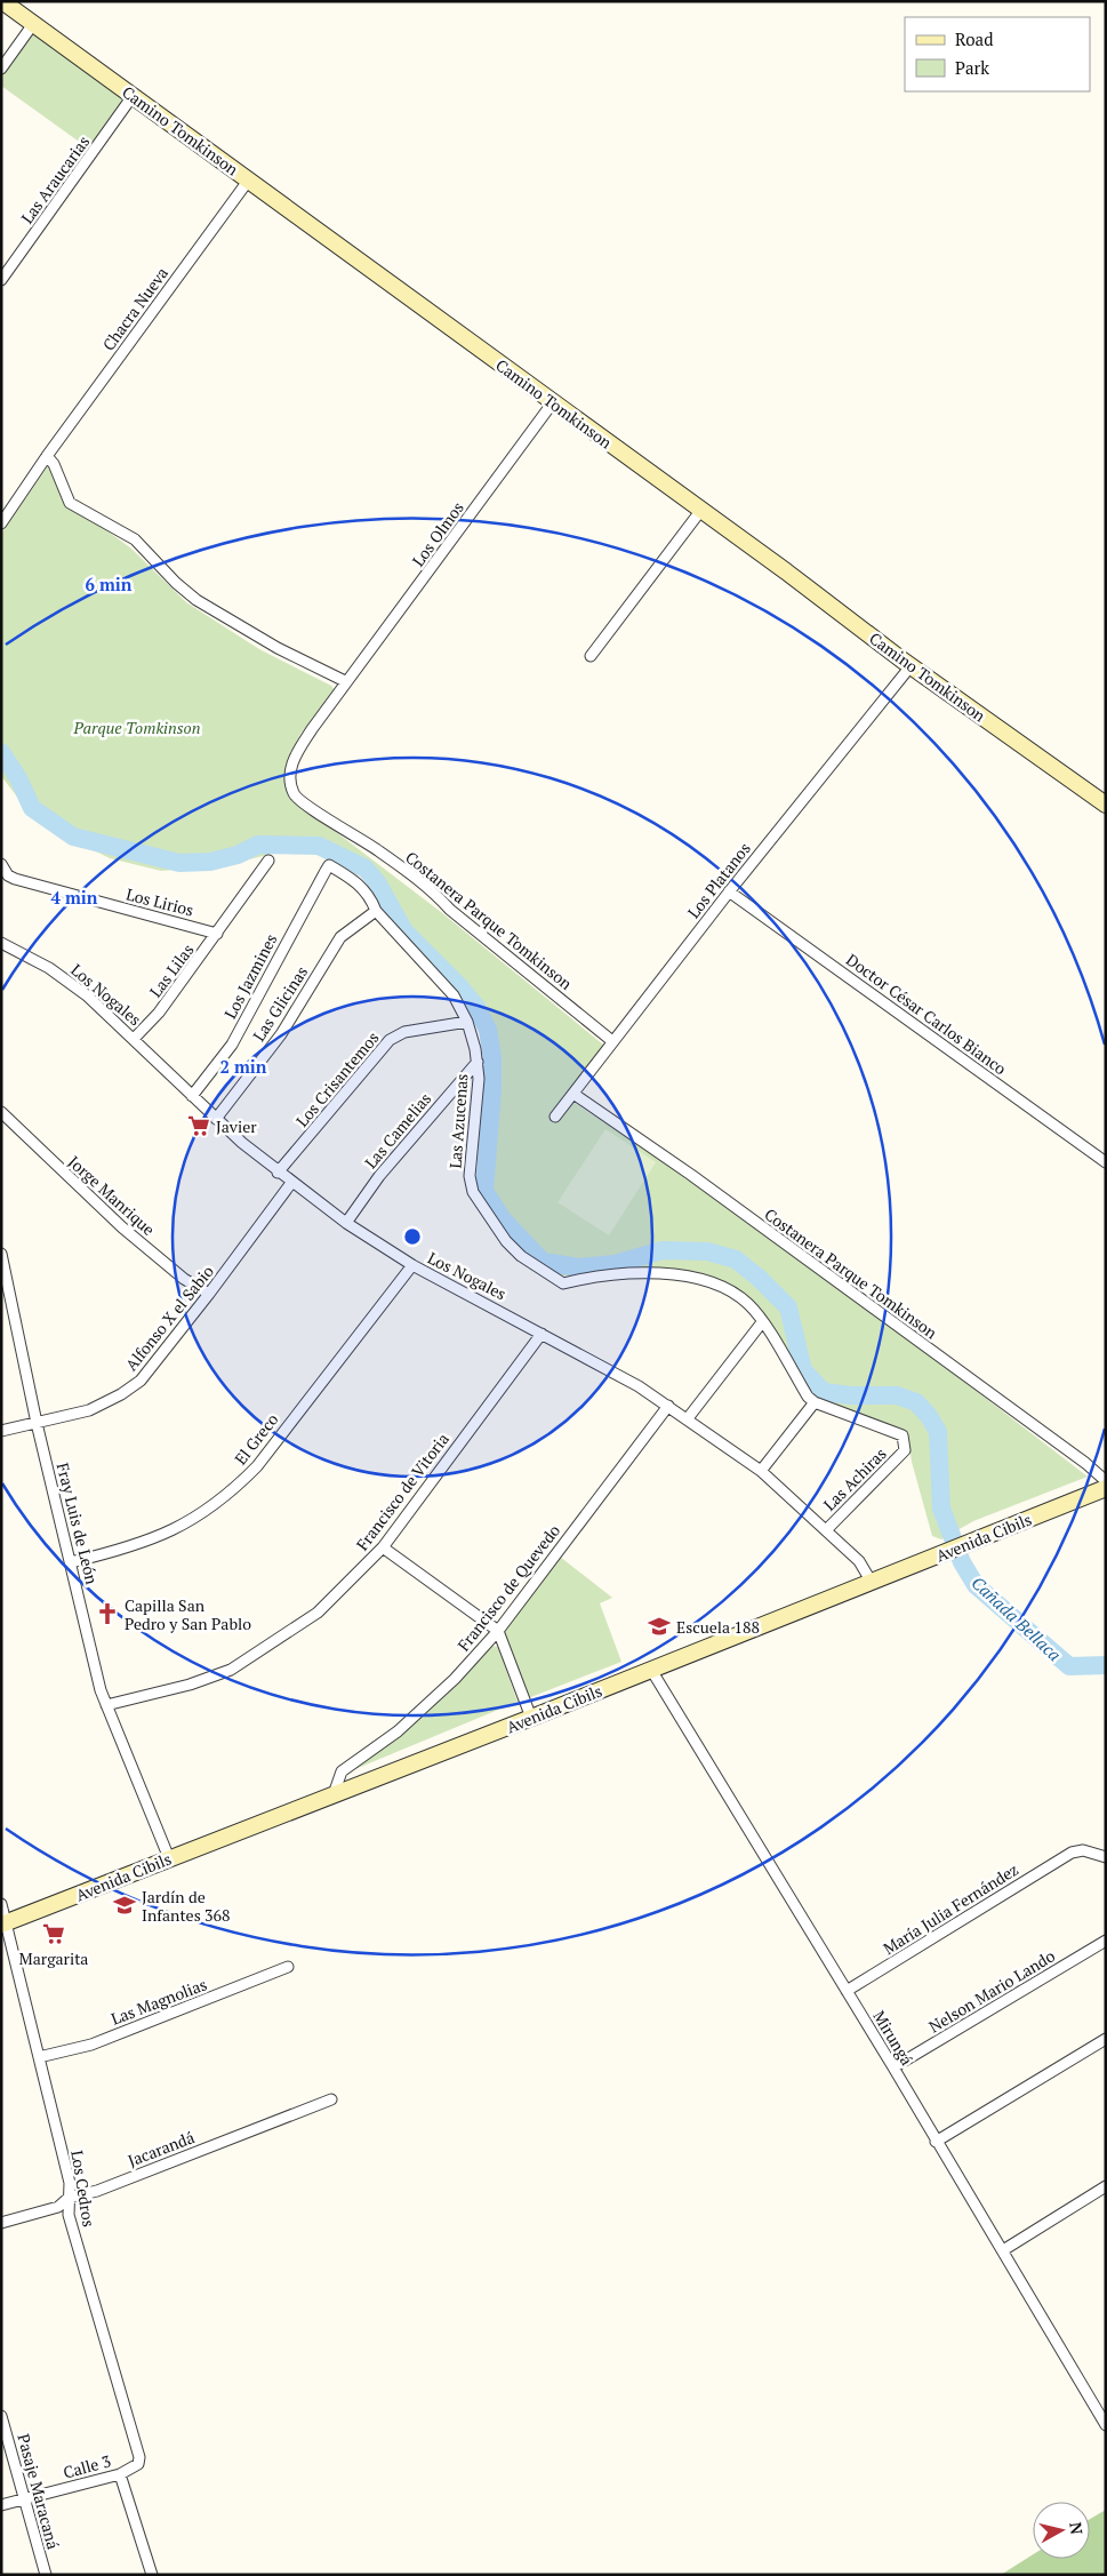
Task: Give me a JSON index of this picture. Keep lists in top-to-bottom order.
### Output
{
  "streets": {
    "street": [
      "Camino Tomkinson",
      "Las Araucarias",
      "Chacra Nueva",
      "Los Olmos",
      "Los Platanos",
      "Los Lirios",
      "Costanera Parque Tomkinson",
      "Las Lilas",
      "Los Jazmines",
      "Los Nogales",
      "Las Glicinas",
      "Doctor César Carlos Bianco",
      "Los Crisantemos",
      "Las Azucenas",
      "Las Camelias",
      "Jorge Manrique",
      "Alfonso X el Sabio",
      "El Greco",
      "Las Achiras",
      "Francisco de Vitoria",
      "Fray Luis de León",
      "Avenida Cibils",
      "Francisco de Quevedo",
      "María Julia Fernández",
      "Nelson Mario Lando",
      "Las Magnolias",
      "Mirungá",
      "Jacarandá",
      "Los Cedros",
      "Calle 3",
      "Pasaje Maracaná"
    ]
  },
  "crossings": [
    ["Camino Tomkinson", "Las Araucarias"],
    ["Camino Tomkinson", "Chacra Nueva"],
    ["Camino Tomkinson", "Los Olmos"],
    ["Camino Tomkinson", "Los Platanos"],
    ["Los Olmos", "Costanera Parque Tomkinson"],
    ["Los Platanos", "Costanera Parque Tomkinson"],
    ["Los Platanos", "Doctor César Carlos Bianco"],
    ["Los Lirios", "Las Lilas"],
    ["Las Lilas", "Los Nogales"],
    ["Los Jazmines", "Los Nogales"],
    ["Los Jazmines", "Las Azucenas"],
    ["Los Nogales", "Las Glicinas"],
    ["Los Nogales", "Los Crisantemos"],
    ["Los Nogales", "Las Camelias"],
    ["Los Nogales", "Alfonso X el Sabio"],
    ["Los Nogales", "El Greco"],
    ["Los Nogales", "Las Achiras"],
    ["Los Nogales", "Francisco de Vitoria"],
    ["Los Nogales", "Avenida Cibils"],
    ["Los Nogales", "Francisco de Quevedo"],
    ["Las Glicinas", "Las Azucenas"],
    ["Los Crisantemos", "Las Azucenas"],
    ["Las Azucenas", "Las Camelias"],
    ["Las Azucenas", "Las Achiras"],
    ["Jorge Manrique", "Alfonso X el Sabio"],
    ["Alfonso X el Sabio", "Fray Luis de León"],
    ["El Greco", "Fray Luis de León"],
    ["Francisco de Vitoria", "Fray Luis de León"],
    ["Fray Luis de León", "Avenida Cibils"],
    ["Avenida Cibils", "Francisco de Quevedo"],
    ["Avenida Cibils", "Mirungá"],
    ["Avenida Cibils", "Los Cedros"],
    ["María Julia Fernández", "Mirungá"],
    ["Nelson Mario Lando", "Mirungá"],
    ["Las Magnolias", "Los Cedros"],
    ["Jacarandá", "Los Cedros"],
    ["Los Cedros", "Calle 3"],
    ["Calle 3", "Pasaje Maracaná"]
  ],
  "water": ["Cañada Bellaca"],
  "parks": ["Parque Tomkinson"],
  "places": {
    "supermarket": ["Javier", "Margarita"],
    "church": ["Capilla San Pedro y San Pablo"],
    "school or university": ["Escuela 188", "Jardín de Infantes 368"]
  },
  "legend": ["Road", "Park"],
  "north": "right",
  "rings": ["6 min", "4 min", "2 min"]
}
